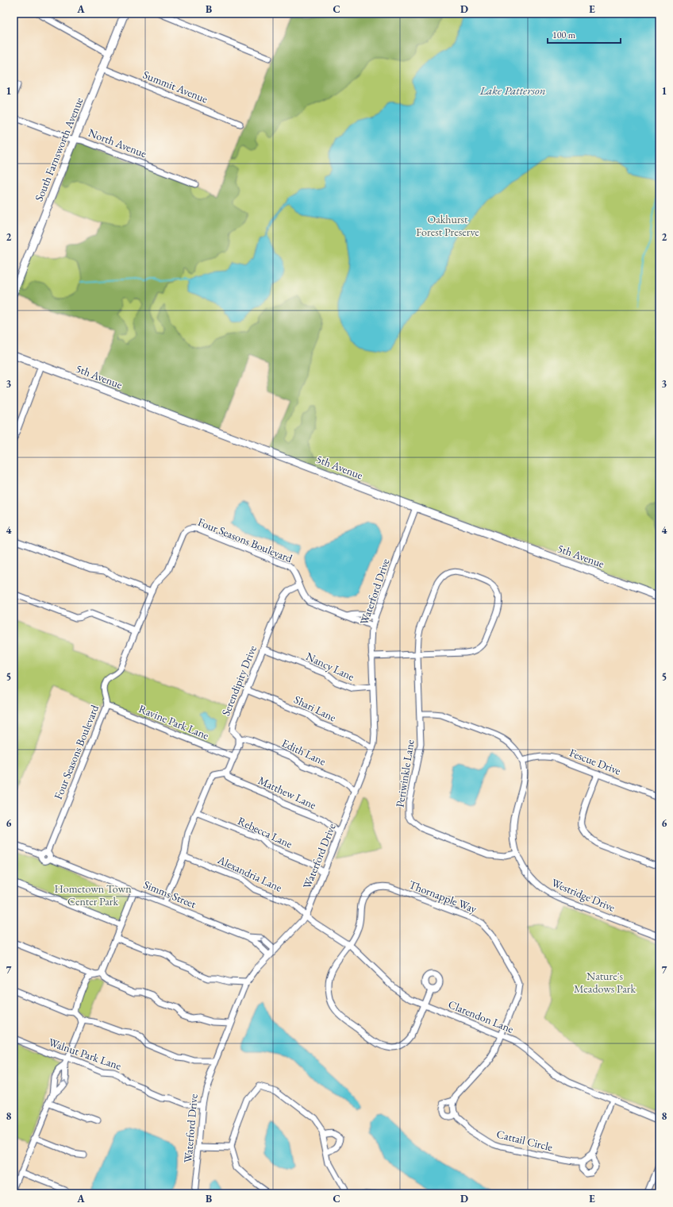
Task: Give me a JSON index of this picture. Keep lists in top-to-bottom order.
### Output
{
  "streets": {
    "street": [
      "Summit Avenue",
      "North Avenue",
      "South Farnsworth Avenue",
      "5th Avenue",
      "Four Seasons Boulevard",
      "Waterford Drive",
      "Nancy Lane",
      "Serendipity Drive",
      "Shari Lane",
      "Ravine Park Lane",
      "Edith Lane",
      "Fescue Drive",
      "Periwinkle Lane",
      "Matthew Lane",
      "Rebecca Lane",
      "Alexandria Lane",
      "Simms Street",
      "Westridge Drive",
      "Thornapple Way",
      "Clarendon Lane",
      "Walnut Park Lane",
      "Cattail Circle"
    ]
  },
  "crossings": [
    ["Summit Avenue", "South Farnsworth Avenue"],
    ["North Avenue", "South Farnsworth Avenue"],
    ["5th Avenue", "Waterford Drive"],
    ["Four Seasons Boulevard", "Waterford Drive"],
    ["Four Seasons Boulevard", "Serendipity Drive"],
    ["Four Seasons Boulevard", "Ravine Park Lane"],
    ["Four Seasons Boulevard", "Simms Street"],
    ["Waterford Drive", "Nancy Lane"],
    ["Waterford Drive", "Shari Lane"],
    ["Waterford Drive", "Edith Lane"],
    ["Waterford Drive", "Matthew Lane"],
    ["Waterford Drive", "Rebecca Lane"],
    ["Waterford Drive", "Alexandria Lane"],
    ["Waterford Drive", "Simms Street"],
    ["Waterford Drive", "Clarendon Lane"],
    ["Waterford Drive", "Walnut Park Lane"],
    ["Nancy Lane", "Serendipity Drive"],
    ["Serendipity Drive", "Shari Lane"],
    ["Serendipity Drive", "Edith Lane"],
    ["Fescue Drive", "Westridge Drive"],
    ["Periwinkle Lane", "Westridge Drive"],
    ["Alexandria Lane", "Clarendon Lane"],
    ["Thornapple Way", "Clarendon Lane"]
  ],
  "water": ["Lake Patterson"],
  "parks": ["Oakhurst Forest Preserve", "Hometown Town Center Park", "Nature's Meadows Park"],
  "scale_bar": "100 m",
  "grid": {
    "columns": [
      "A",
      "B",
      "C",
      "D",
      "E"
    ],
    "rows": [
      "1",
      "2",
      "3",
      "4",
      "5",
      "6",
      "7",
      "8"
    ]
  }
}
